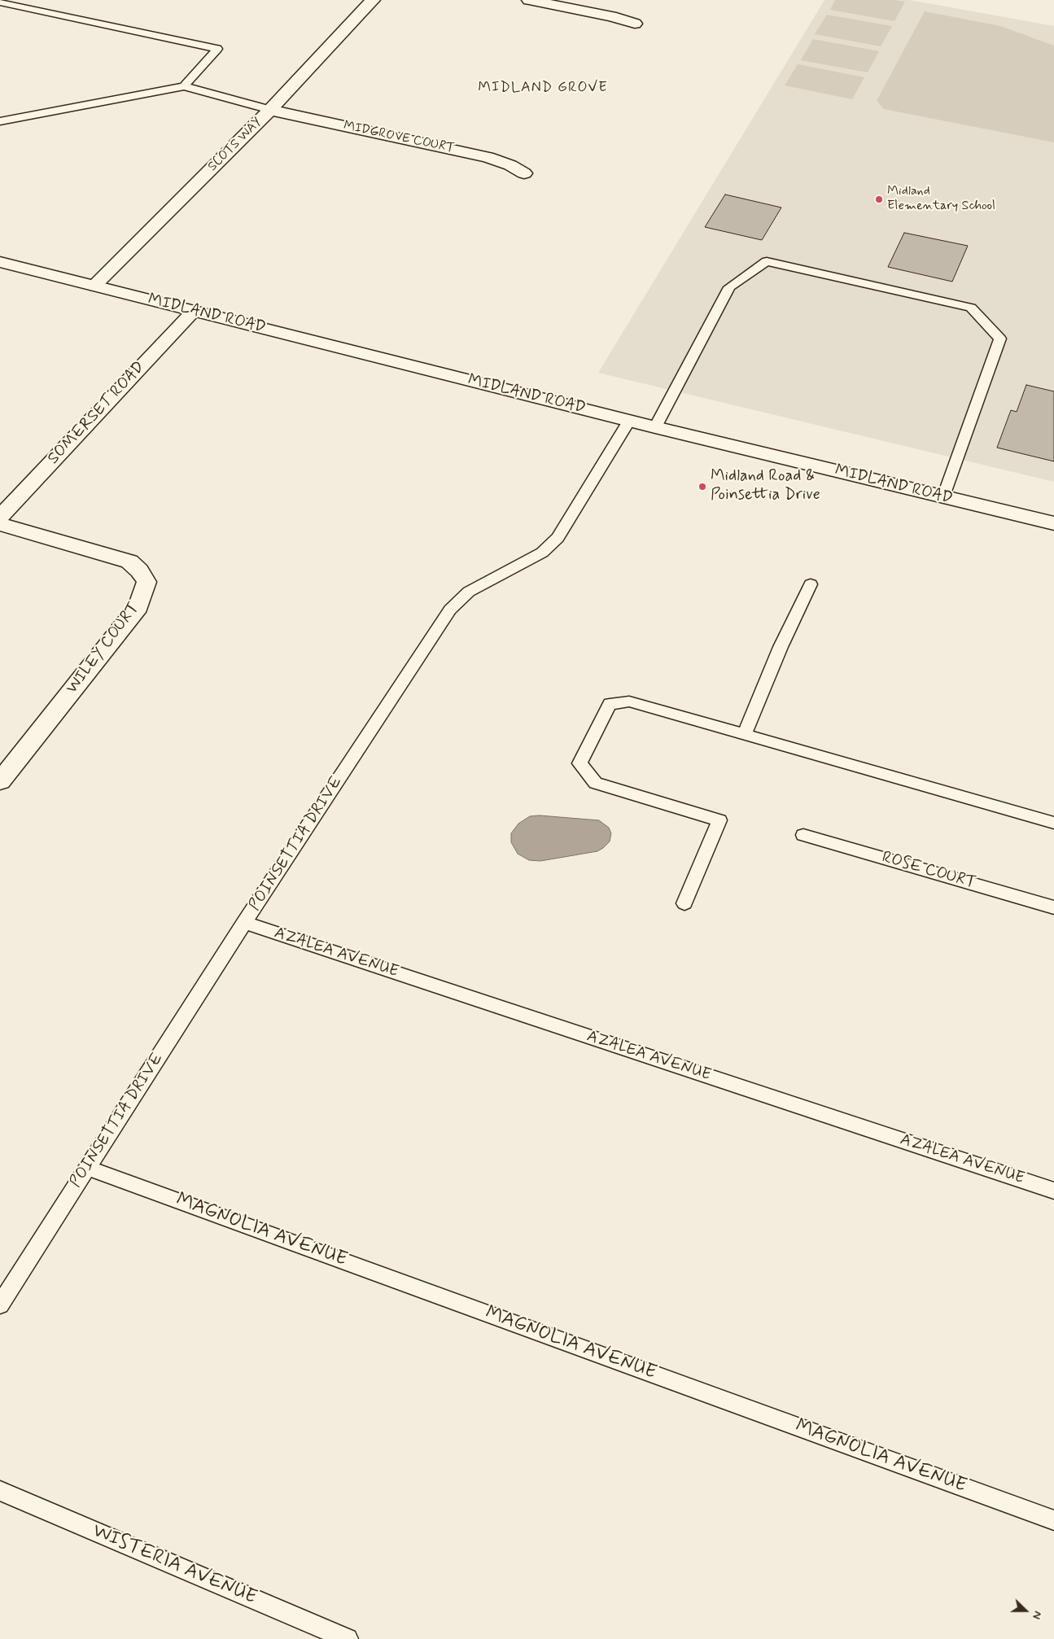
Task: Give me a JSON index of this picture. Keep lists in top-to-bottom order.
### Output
{
  "streets": {
    "street": [
      "MIDGROVE COURT",
      "SCOTS WAY",
      "MIDLAND ROAD",
      "SOMERSET ROAD",
      "WILEY COURT"
    ],
    "lane": [
      "POINSETTIA DRIVE",
      "ROSE COURT",
      "AZALEA AVENUE",
      "MAGNOLIA AVENUE",
      "WISTERIA AVENUE"
    ]
  },
  "crossings": [
    ["MIDGROVE COURT", "SCOTS WAY"],
    ["SCOTS WAY", "MIDLAND ROAD"],
    ["MIDLAND ROAD", "SOMERSET ROAD"],
    ["MIDLAND ROAD", "POINSETTIA DRIVE"],
    ["POINSETTIA DRIVE", "AZALEA AVENUE"],
    ["POINSETTIA DRIVE", "MAGNOLIA AVENUE"]
  ],
  "districts": ["MIDLAND GROVE"],
  "places": ["Midland Elementary School", "Midland Road & Poinsettia Drive"],
  "north": "right"
}
